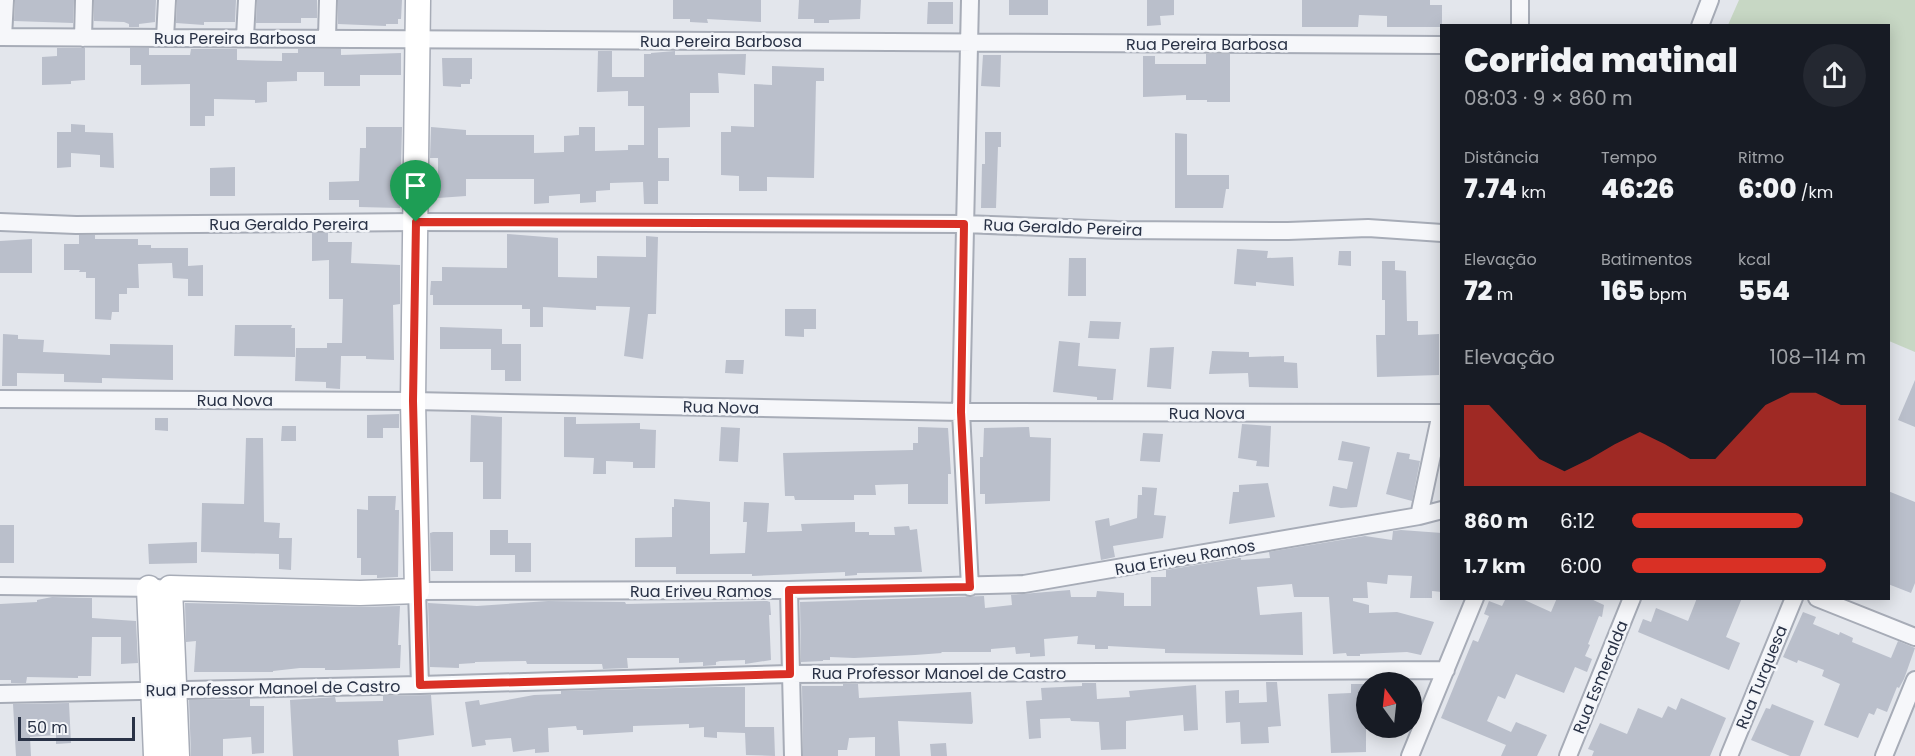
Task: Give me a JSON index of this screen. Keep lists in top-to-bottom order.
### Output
{
  "streets": {
    "street": [
      "Rua Pereira Barbosa",
      "Rua Geraldo Pereira",
      "Rua Nova",
      "Rua Eriveu Ramos",
      "Rua Professor Manoel de Castro",
      "Rua Esmeralda",
      "Rua Turquesa"
    ]
  },
  "scale_bar": "50 m",
  "north": "top",
  "page": {
    "heading": ["Corrida matinal", "08:03 · 9 × 860 m"],
    "stats": [
      ["Distância", "7.74 km"],
      ["Tempo", "46:26"],
      ["Ritmo", "6:00 /km"],
      ["Elevação", "72 m"],
      ["Batimentos", "165 bpm"],
      ["kcal", "554"]
    ],
    "chart": ["Elevação", "108–114 m"],
    "list": [
      {
        "name": "860 m",
        "note": "6:12"
      },
      {
        "name": "1.7 km",
        "note": "6:00"
      }
    ],
    "scale": "50 m"
  }
}
